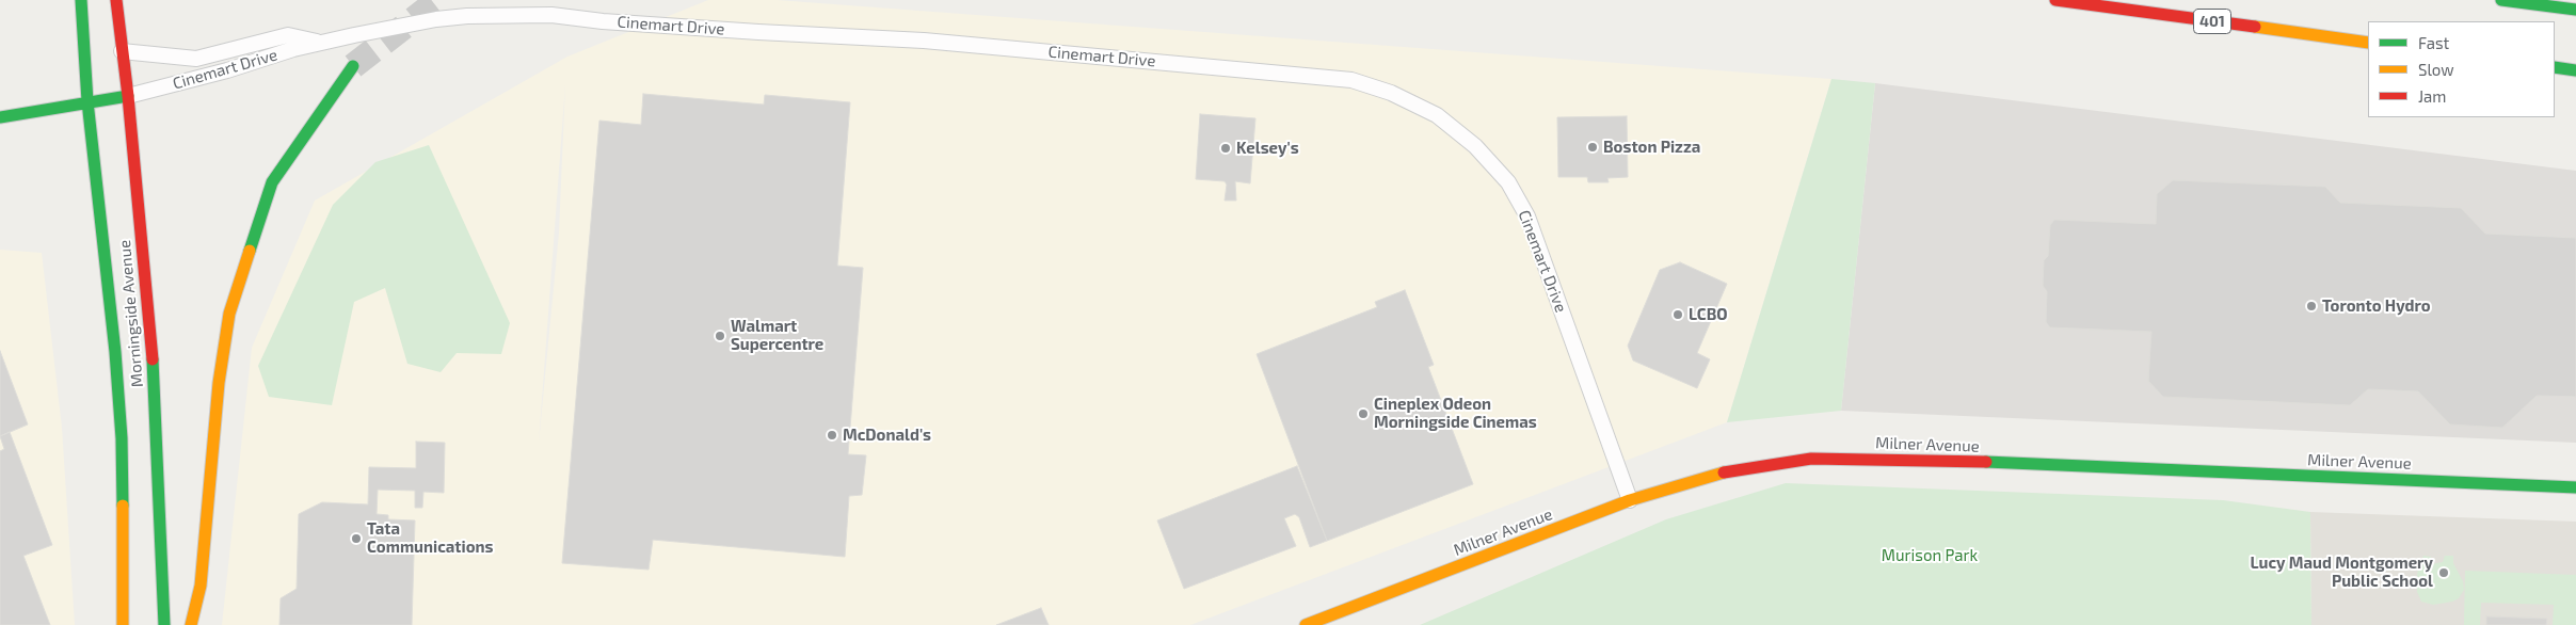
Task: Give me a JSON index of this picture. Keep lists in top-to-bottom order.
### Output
{
  "streets": {
    "main road": ["401", "Morningside Avenue", "Milner Avenue"],
    "street": ["Cinemart Drive"]
  },
  "crossings": [
    ["Cinemart Drive", "Morningside Avenue"],
    ["Cinemart Drive", "Milner Avenue"]
  ],
  "parks": ["Murison Park"],
  "places": [
    "Boston Pizza",
    "Kelsey's",
    "Toronto Hydro",
    "LCBO",
    "Walmart Supercentre",
    "Cineplex Odeon Morningside Cinemas",
    "McDonald's",
    "Tata Communications",
    "Lucy Maud Montgomery Public School"
  ],
  "legend": ["Fast", "Slow", "Jam"]
}
